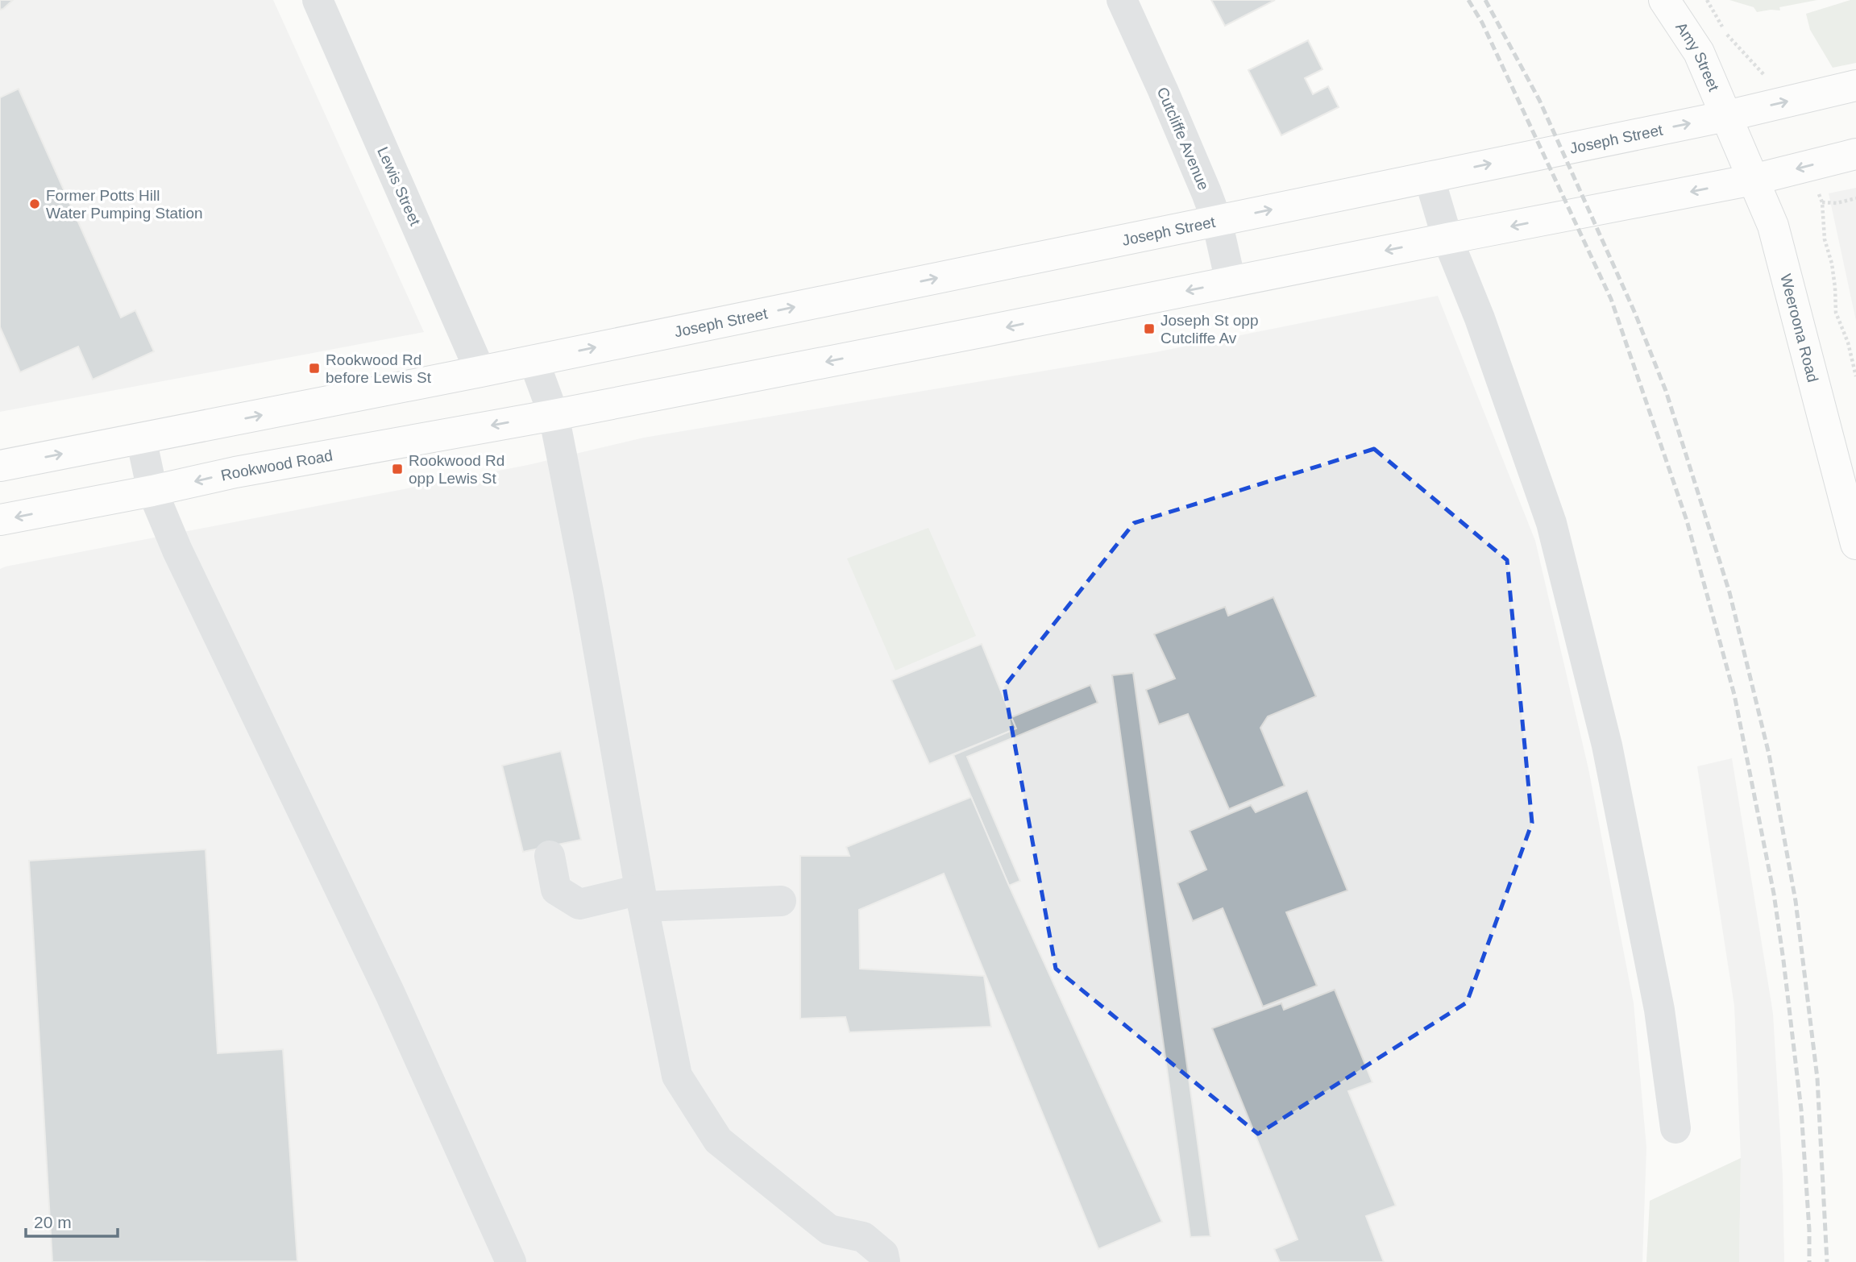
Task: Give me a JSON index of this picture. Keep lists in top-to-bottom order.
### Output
{
  "streets": {
    "main road": [
      "Amy Street",
      "Joseph Street",
      "Weeroona Road",
      "Rookwood Road"
    ],
    "street": ["Cutcliffe Avenue", "Lewis Street"]
  },
  "crossings": [
    ["Amy Street", "Joseph Street"],
    ["Amy Street", "Weeroona Road"],
    ["Cutcliffe Avenue", "Joseph Street"],
    ["Joseph Street", "Lewis Street"],
    ["Joseph Street", "Weeroona Road"]
  ],
  "places": {
    "other": ["Former Potts Hill Water Pumping Station"],
    "transit": ["Joseph St opp Cutcliffe Av", "Rookwood Rd before Lewis St", "Rookwood Rd opp Lewis St"]
  },
  "scale_bar": "20 m"
}
